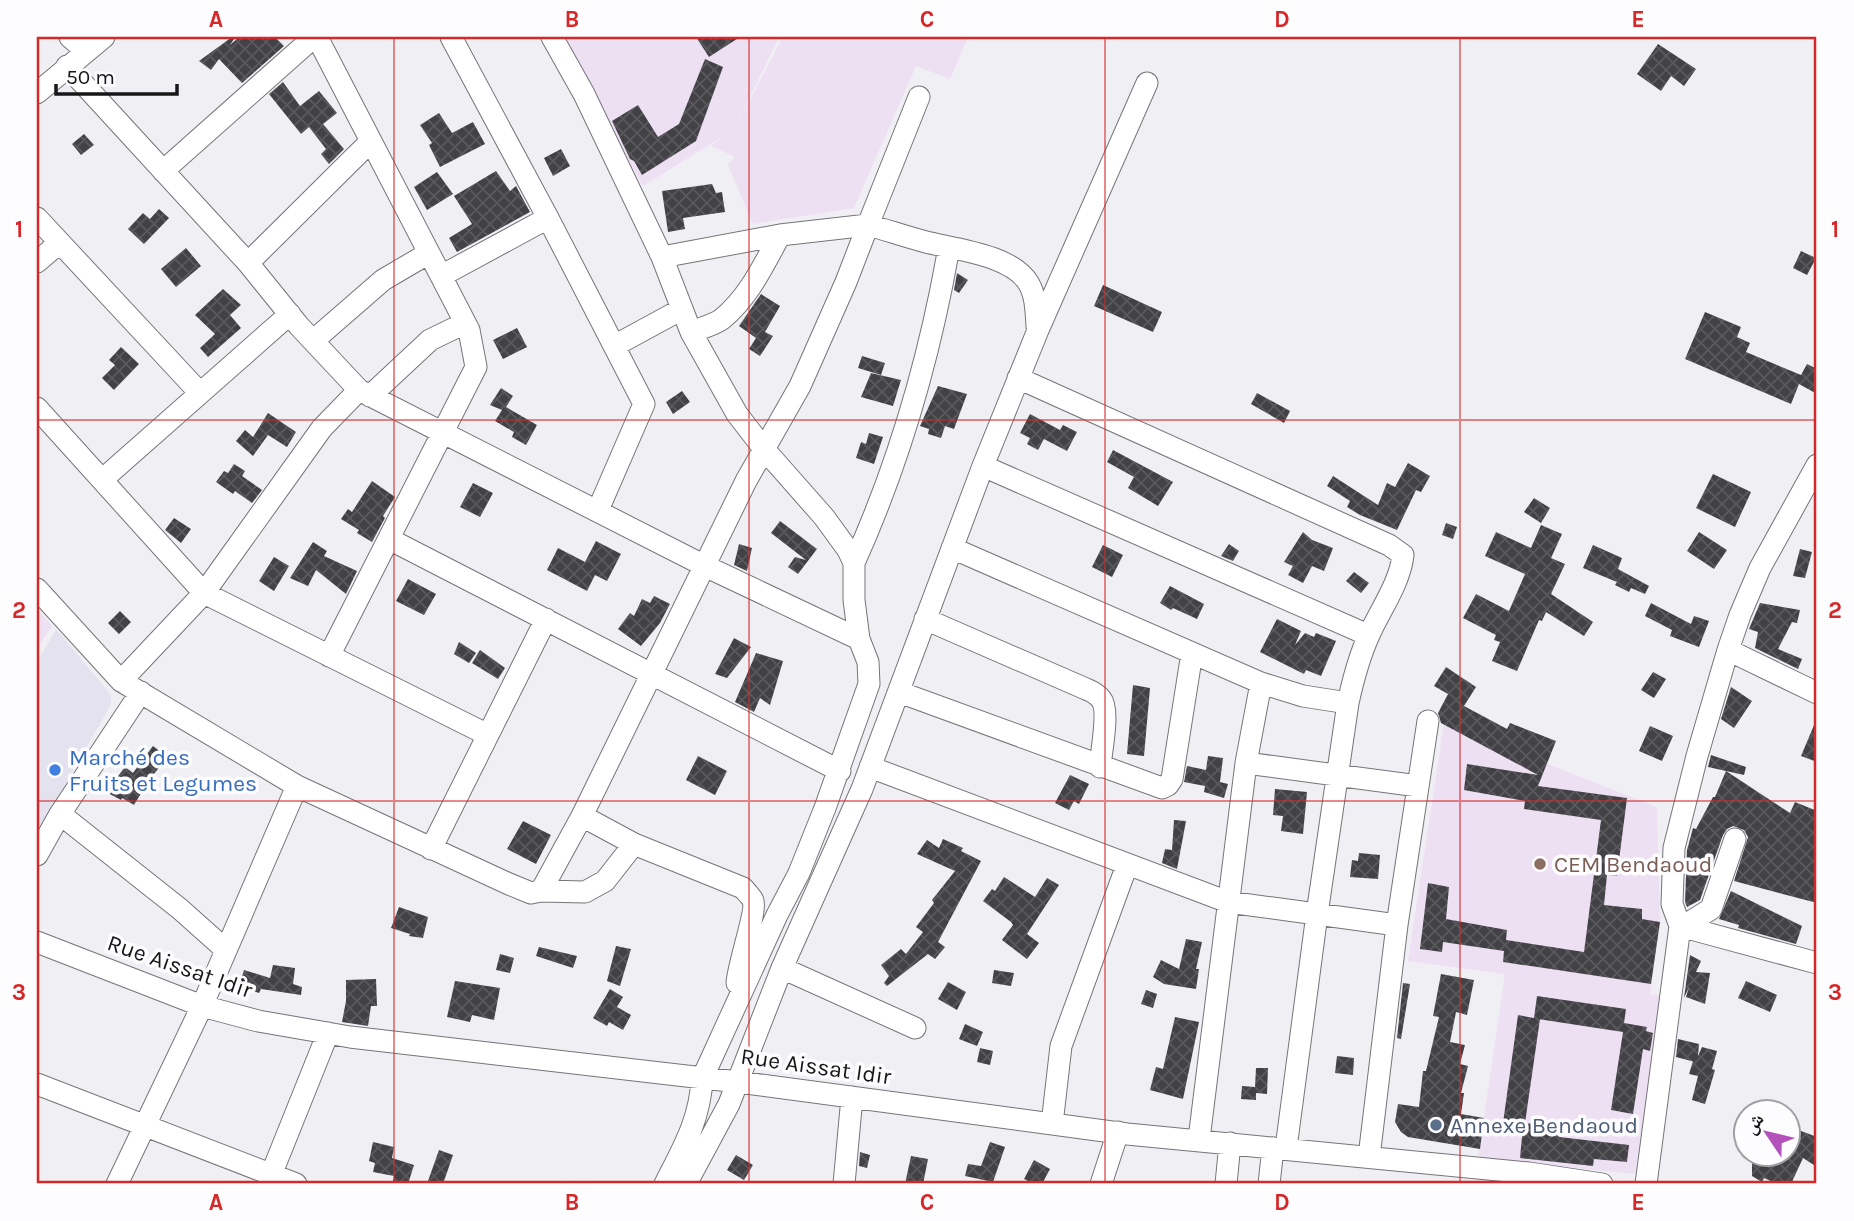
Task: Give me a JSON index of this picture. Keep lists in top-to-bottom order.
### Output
{
  "streets": {
    "street": ["Rue Aissat Idir"]
  },
  "places": ["Marché des Fruits et Legumes", "CEM Bendaoud", "Annexe Bendaoud"],
  "scale_bar": "50 m",
  "north": "top left",
  "grid": {
    "columns": [
      "A",
      "B",
      "C",
      "D",
      "E"
    ],
    "rows": ["1", "2", "3"]
  }
}
